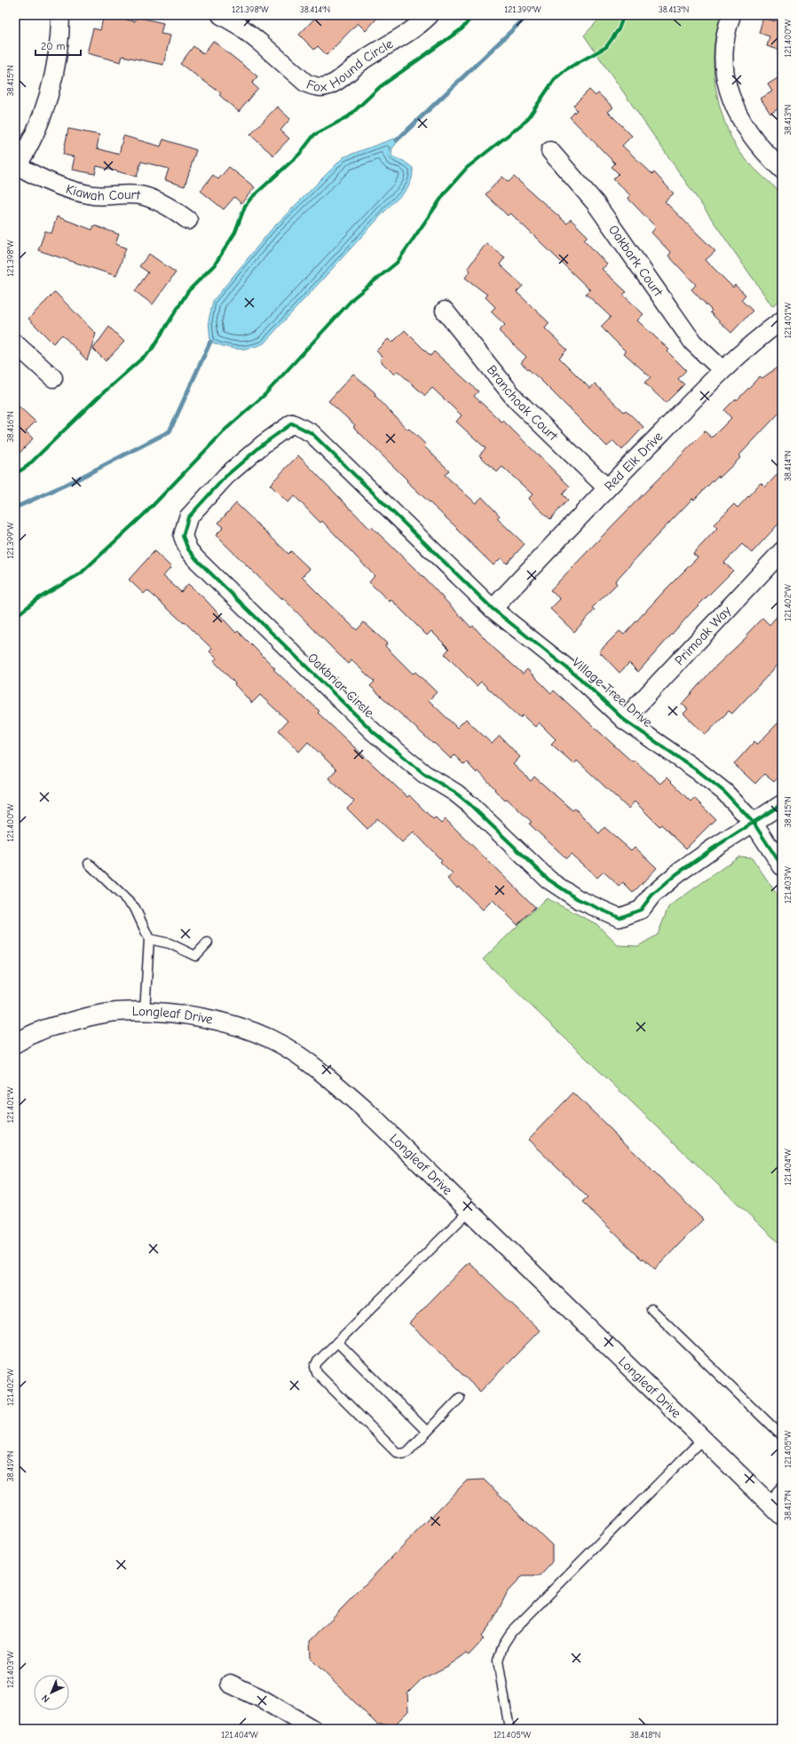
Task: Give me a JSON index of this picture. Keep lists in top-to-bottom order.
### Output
{
  "streets": {
    "street": [
      "Fox Hound Circle",
      "Kiawah Court",
      "Oakbark Court",
      "Branchoak Court",
      "Red Elk Drive",
      "Primoak Way",
      "Oakbriar Circle",
      "Village Tree Drive",
      "Longleaf Drive"
    ]
  },
  "crossings": [
    ["Oakbark Court", "Red Elk Drive"],
    ["Branchoak Court", "Red Elk Drive"],
    ["Red Elk Drive", "Village Tree Drive"],
    ["Primoak Way", "Village Tree Drive"],
    ["Oakbriar Circle", "Village Tree Drive"]
  ],
  "scale_bar": "20 m",
  "north": "bottom left",
  "coordinates": [
    "121.398°W",
    "38.414°N",
    "121.399°W",
    "38.413°N",
    "121.400°W",
    "38.415°N",
    "121.401°W",
    "38.416°N",
    "121.402°W",
    "121.403°W",
    "121.404°W",
    "121.405°W",
    "38.419°N",
    "38.417°N",
    "38.418°N"
  ]
}
